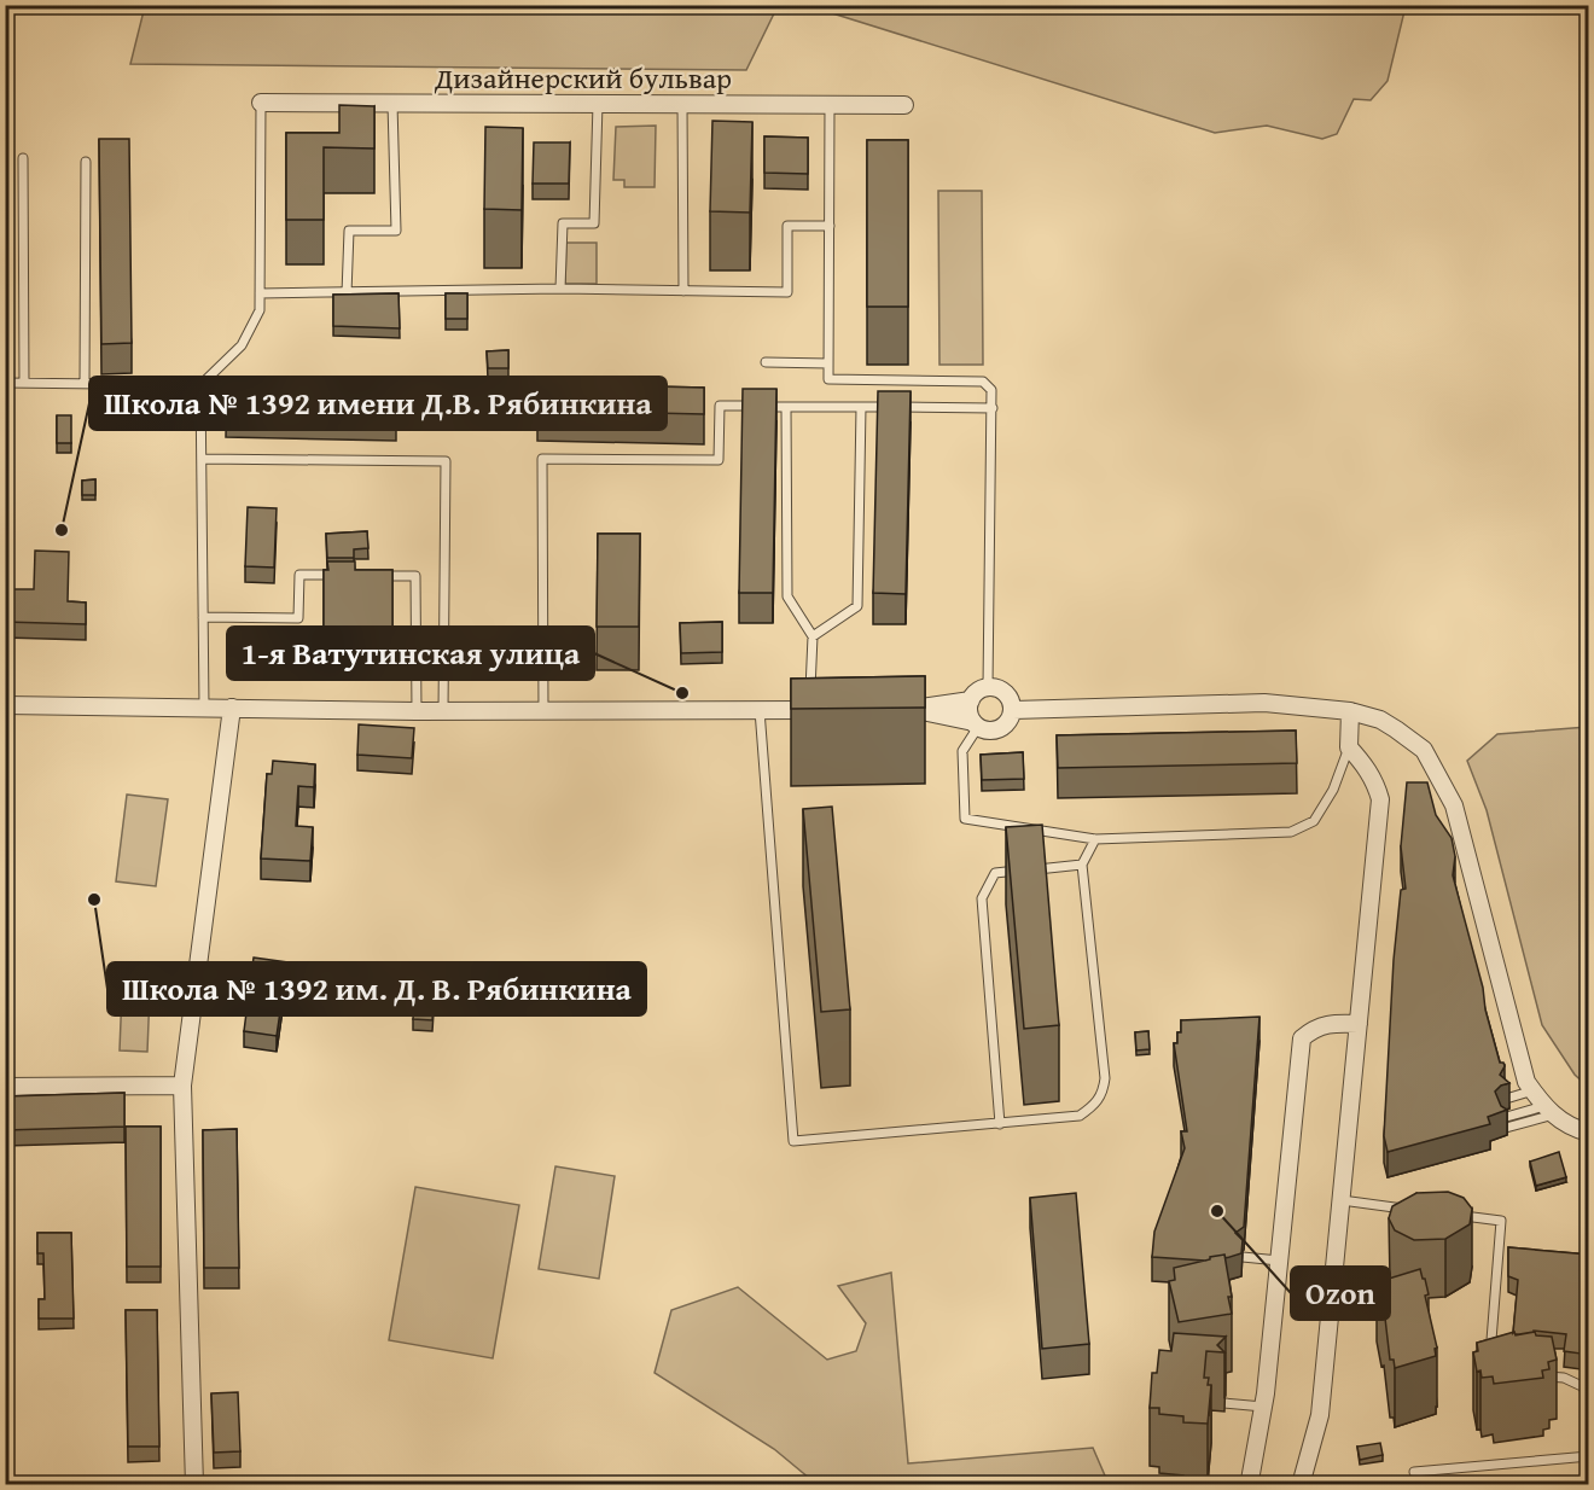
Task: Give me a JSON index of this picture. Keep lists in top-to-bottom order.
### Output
{
  "streets": {
    "street": ["Дизайнерский бульвар"]
  },
  "places": [
    "Школа № 1392 имени Д.В. Рябинкина",
    "1-я Ватутинская улица",
    "Школа № 1392 им. Д. В. Рябинкина",
    "Ozon"
  ]
}
